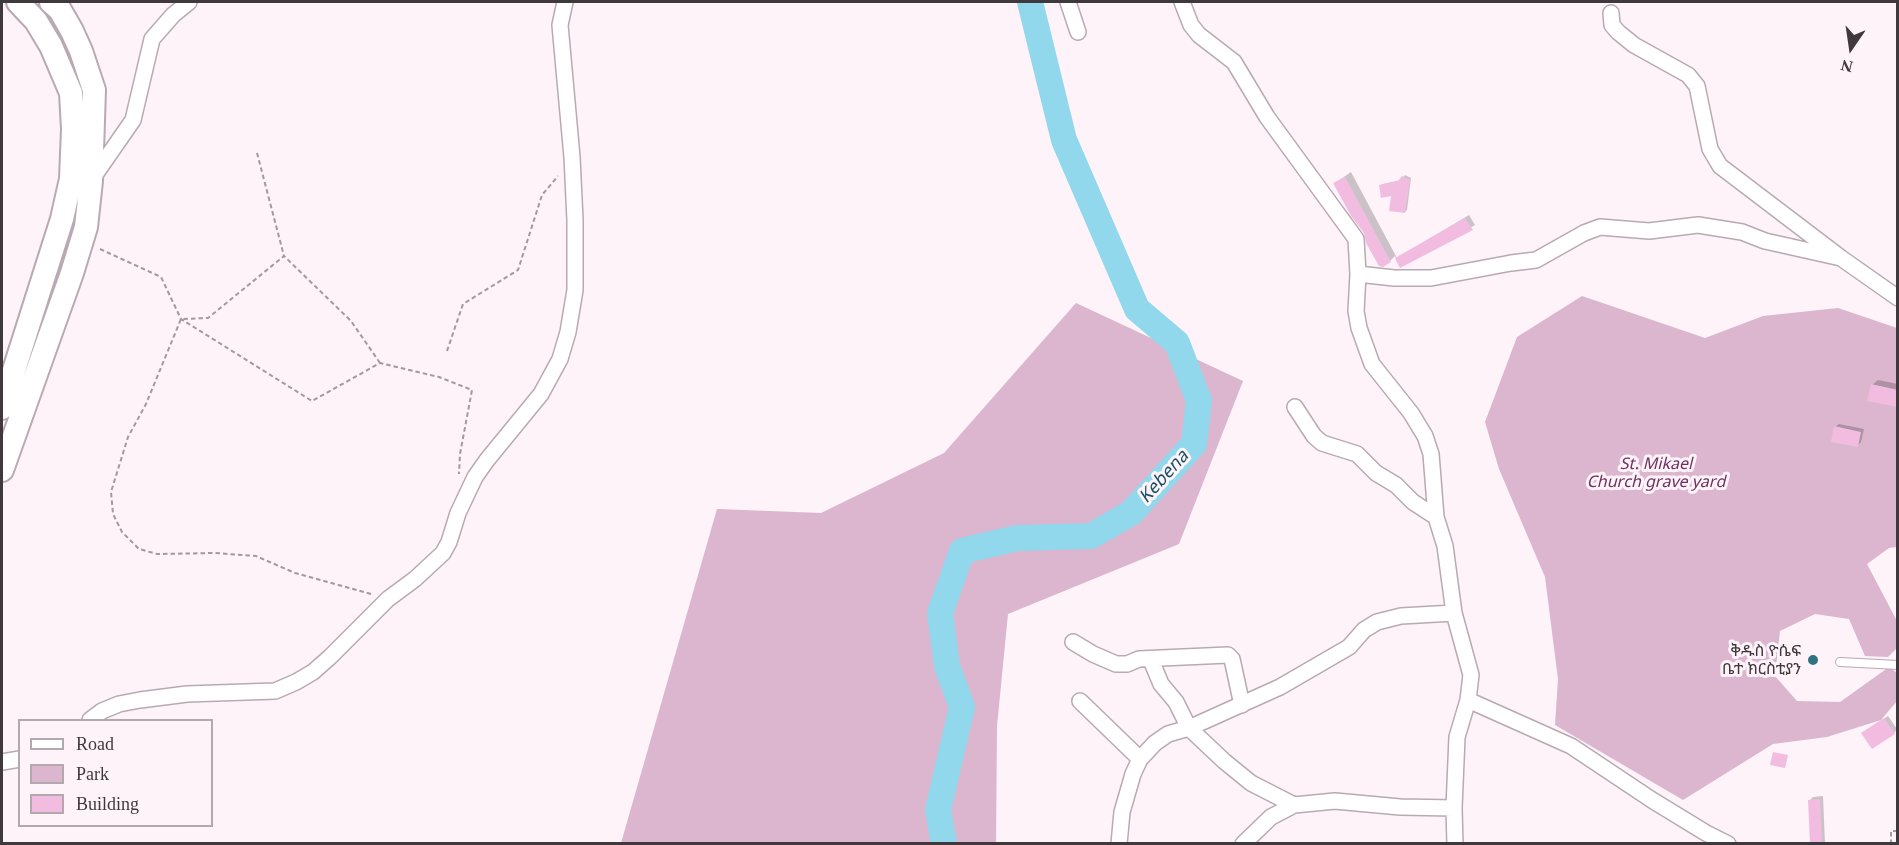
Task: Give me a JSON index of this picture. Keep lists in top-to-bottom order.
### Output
{
  "water": ["Kebena"],
  "parks": ["St. Mikael Church grave yard"],
  "places": ["ቅዱስ ዮሴፍ ቤተ ክርስቲያን"],
  "legend": ["Road", "Park", "Building"],
  "north": "bottom"
}
